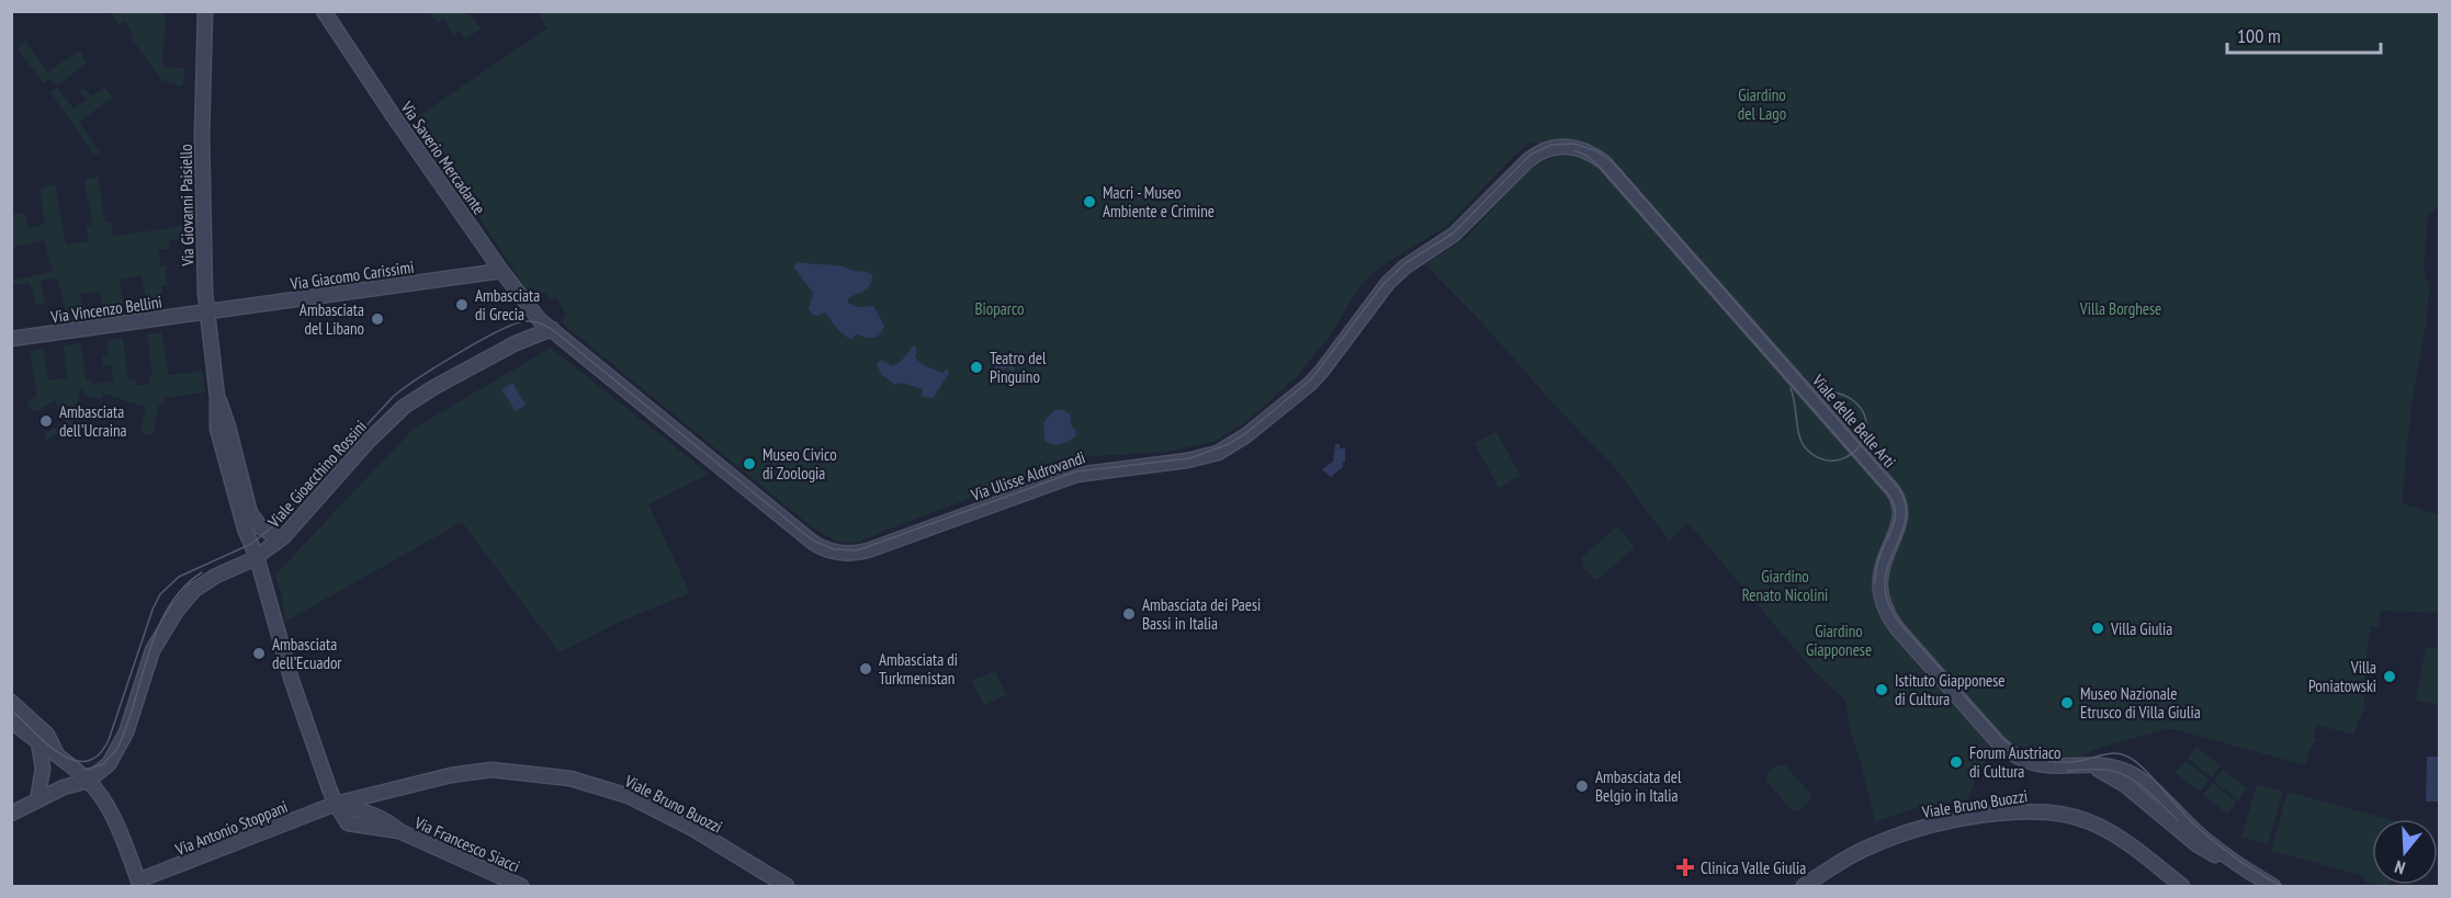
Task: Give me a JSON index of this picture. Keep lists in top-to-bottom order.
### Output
{
  "streets": {
    "street": [
      "Via Saverio Mercadante",
      "Via Giovanni Paisiello",
      "Via Giacomo Carissimi",
      "Via Vincenzo Bellini",
      "Viale delle Belle Arti",
      "Viale Gioacchino Rossini",
      "Via Ulisse Aldrovandi",
      "Viale Bruno Buozzi",
      "Via Antonio Stoppani",
      "Via Francesco Siacci"
    ]
  },
  "crossings": [
    ["Via Saverio Mercadante", "Via Giacomo Carissimi"],
    ["Via Saverio Mercadante", "Via Ulisse Aldrovandi"],
    ["Via Giovanni Paisiello", "Via Giacomo Carissimi"],
    ["Via Giovanni Paisiello", "Via Vincenzo Bellini"],
    ["Via Giovanni Paisiello", "Viale Gioacchino Rossini"],
    ["Via Giovanni Paisiello", "Viale Bruno Buozzi"],
    ["Via Giovanni Paisiello", "Via Antonio Stoppani"],
    ["Via Giovanni Paisiello", "Via Francesco Siacci"],
    ["Via Giacomo Carissimi", "Via Vincenzo Bellini"],
    ["Viale delle Belle Arti", "Via Ulisse Aldrovandi"],
    ["Viale Gioacchino Rossini", "Via Ulisse Aldrovandi"],
    ["Viale Bruno Buozzi", "Via Antonio Stoppani"],
    ["Viale Bruno Buozzi", "Via Francesco Siacci"],
    ["Via Antonio Stoppani", "Via Francesco Siacci"]
  ],
  "parks": [
    "Giardino del Lago",
    "Bioparco",
    "Villa Borghese",
    "Giardino Renato Nicolini",
    "Giardino Giapponese"
  ],
  "places": {
    "other": [
      "Macri - Museo Ambiente e Crimine",
      "Ambasciata di Grecia",
      "Ambasciata del Libano",
      "Teatro del Pinguino",
      "Ambasciata dell'Ucraina",
      "Museo Civico di Zoologia",
      "Ambasciata dei Paesi Bassi in Italia",
      "Villa Giulia",
      "Ambasciata dell’Ecuador",
      "Ambasciata di Turkmenistan",
      "Villa Poniatowski",
      "Istituto Giapponese di Cultura",
      "Museo Nazionale Etrusco di Villa Giulia",
      "Forum Austriaco di Cultura",
      "Ambasciata del Belgio in Italia"
    ],
    "health": ["Clinica Valle Giulia"]
  },
  "scale_bar": "100 m",
  "north": "bottom"
}
